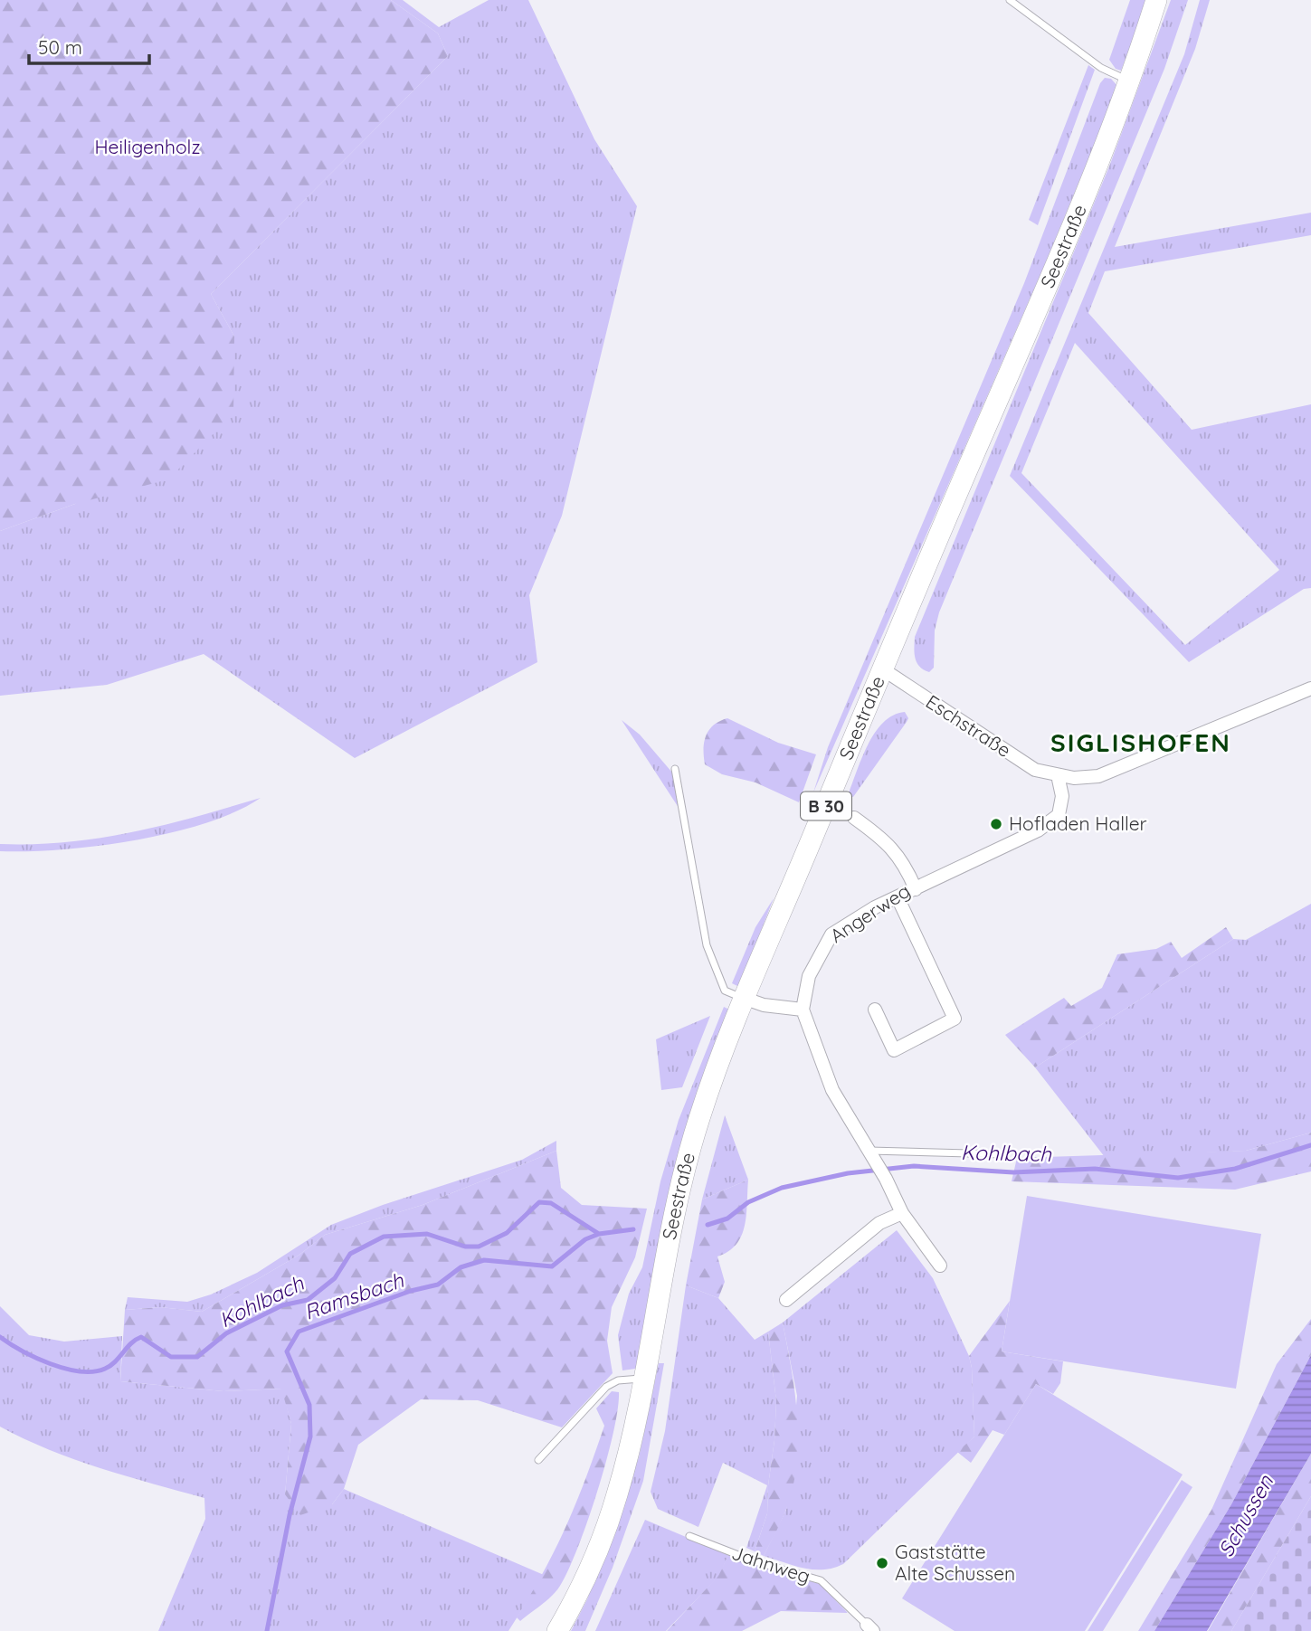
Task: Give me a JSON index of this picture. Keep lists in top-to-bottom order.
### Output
{
  "streets": {
    "main road": ["Seestraße", "B 30"],
    "street": ["Eschstraße", "Angerweg"],
    "lane": ["Jahnweg"]
  },
  "crossings": [
    ["Seestraße", "Eschstraße"]
  ],
  "districts": ["SIGLISHOFEN"],
  "water": ["Kohlbach", "Ramsbach", "Schussen"],
  "parks": ["Heiligenholz"],
  "places": ["Hofladen Haller", "Gaststätte Alte Schussen"],
  "scale_bar": "50 m"
}
